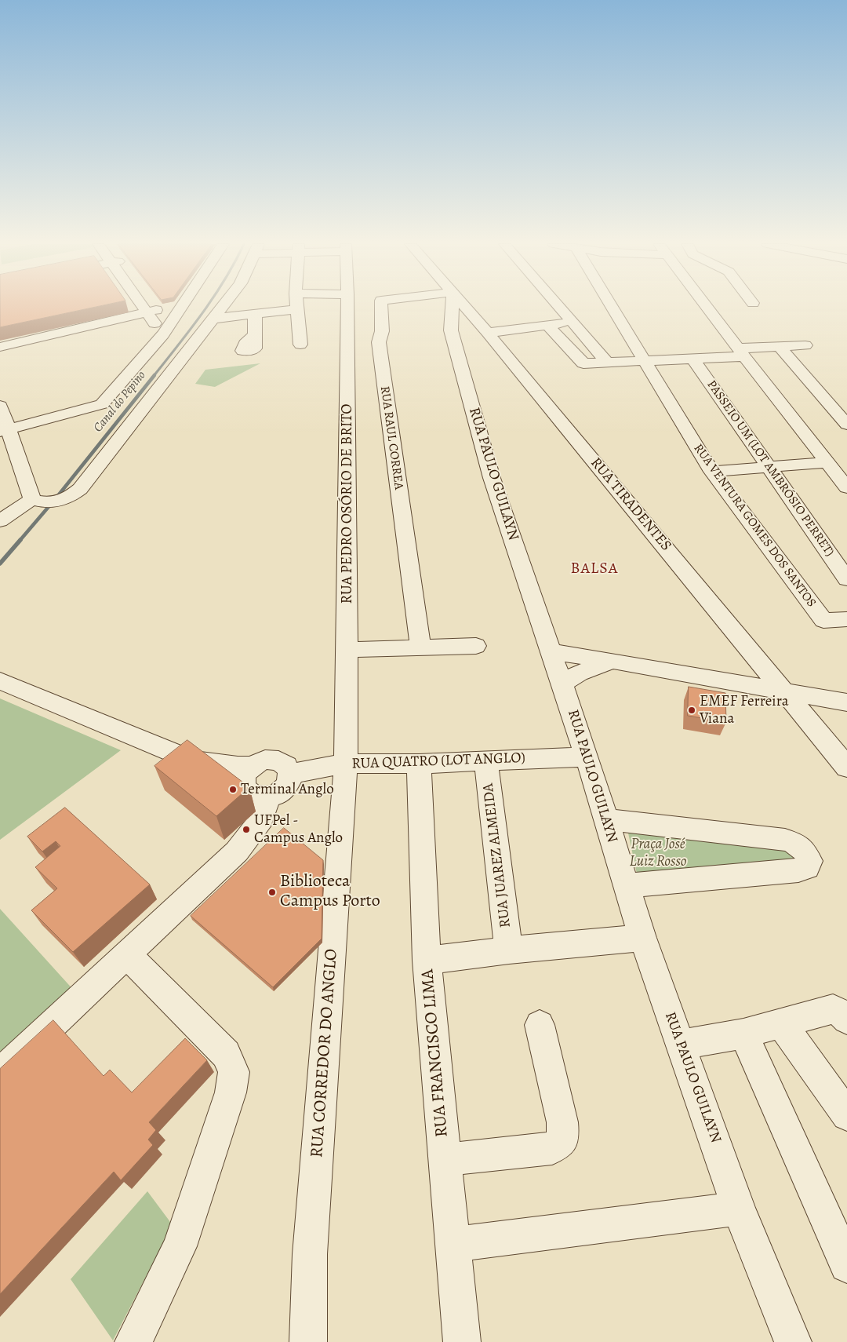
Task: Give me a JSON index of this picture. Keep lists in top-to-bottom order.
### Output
{
  "streets": {
    "street": [
      "RUA RAUL CORREA",
      "PASSEIO UM (LOT AMBRÓSIO PERRET)",
      "RUA PAULO GUILAYN",
      "RUA PEDRO OSÓRIO DE BRITO",
      "RUA TIRADENTES",
      "RUA VENTURA GOMES DOS SANTOS",
      "RUA QUATRO (LOT ANGLO)",
      "RUA JUAREZ ALMEIDA",
      "RUA CORREDOR DO ANGLO",
      "RUA FRANCISCO LIMA"
    ]
  },
  "crossings": [
    ["RUA RAUL CORREA", "RUA PEDRO OSÓRIO DE BRITO"],
    ["RUA PAULO GUILAYN", "RUA QUATRO (LOT ANGLO)"],
    ["RUA PEDRO OSÓRIO DE BRITO", "RUA QUATRO (LOT ANGLO)"],
    ["RUA PEDRO OSÓRIO DE BRITO", "RUA CORREDOR DO ANGLO"],
    ["RUA QUATRO (LOT ANGLO)", "RUA JUAREZ ALMEIDA"],
    ["RUA QUATRO (LOT ANGLO)", "RUA CORREDOR DO ANGLO"],
    ["RUA QUATRO (LOT ANGLO)", "RUA FRANCISCO LIMA"]
  ],
  "districts": ["BALSA"],
  "water": ["Canal do Pepino"],
  "parks": ["Praça José Luiz Rosso"],
  "places": [
    "EMEF Ferreira Viana",
    "Terminal Anglo",
    "UFPel - Campus Anglo",
    "Biblioteca Campus Porto"
  ]
}
